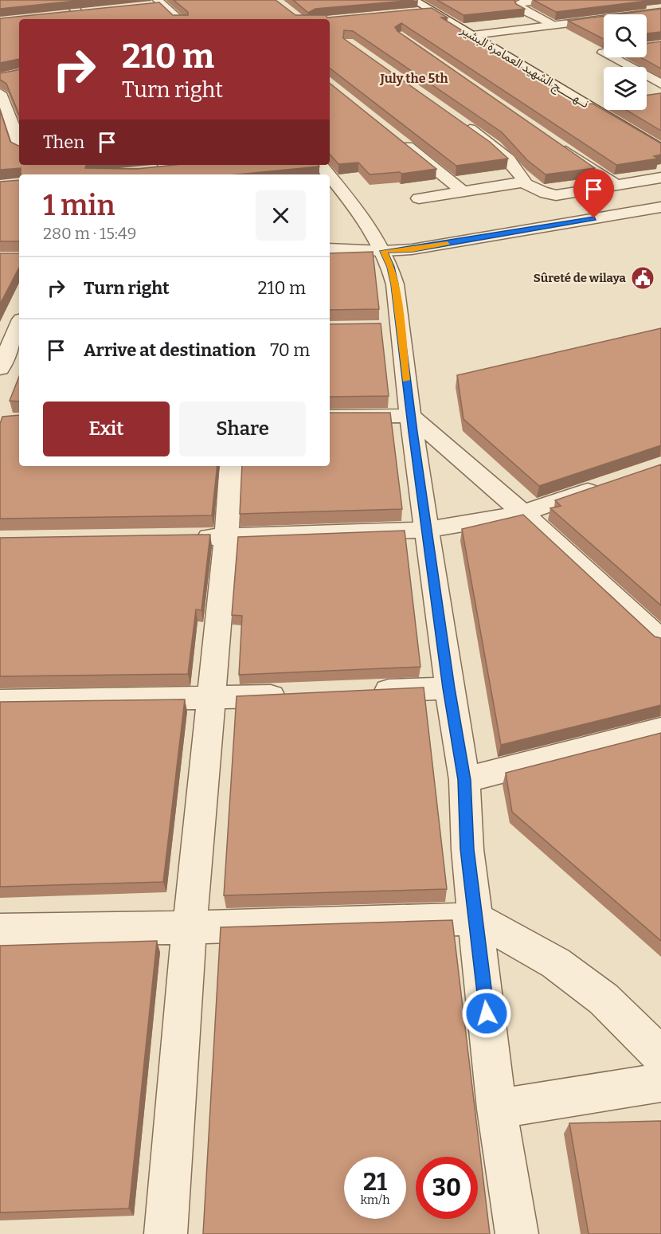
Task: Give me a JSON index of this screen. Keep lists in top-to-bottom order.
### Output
{
  "streets": {
    "street": ["نــهـــــج الشهيد العمامرة البشير"]
  },
  "districts": ["July the 5th"],
  "places": {
    "public building": ["Sûreté de wilaya"]
  },
  "page": {
    "turn": ["210 m", "Turn right"],
    "then": "Then",
    "heading": ["1 min", "280 m · 15:49"],
    "list": [
      {
        "name": "Turn right",
        "value": "210 m"
      },
      {
        "name": "Arrive at destination",
        "value": "70 m"
      }
    ],
    "buttons": ["Exit", "Share"],
    "speed": "21 km/h",
    "limit": "30"
  }
}
